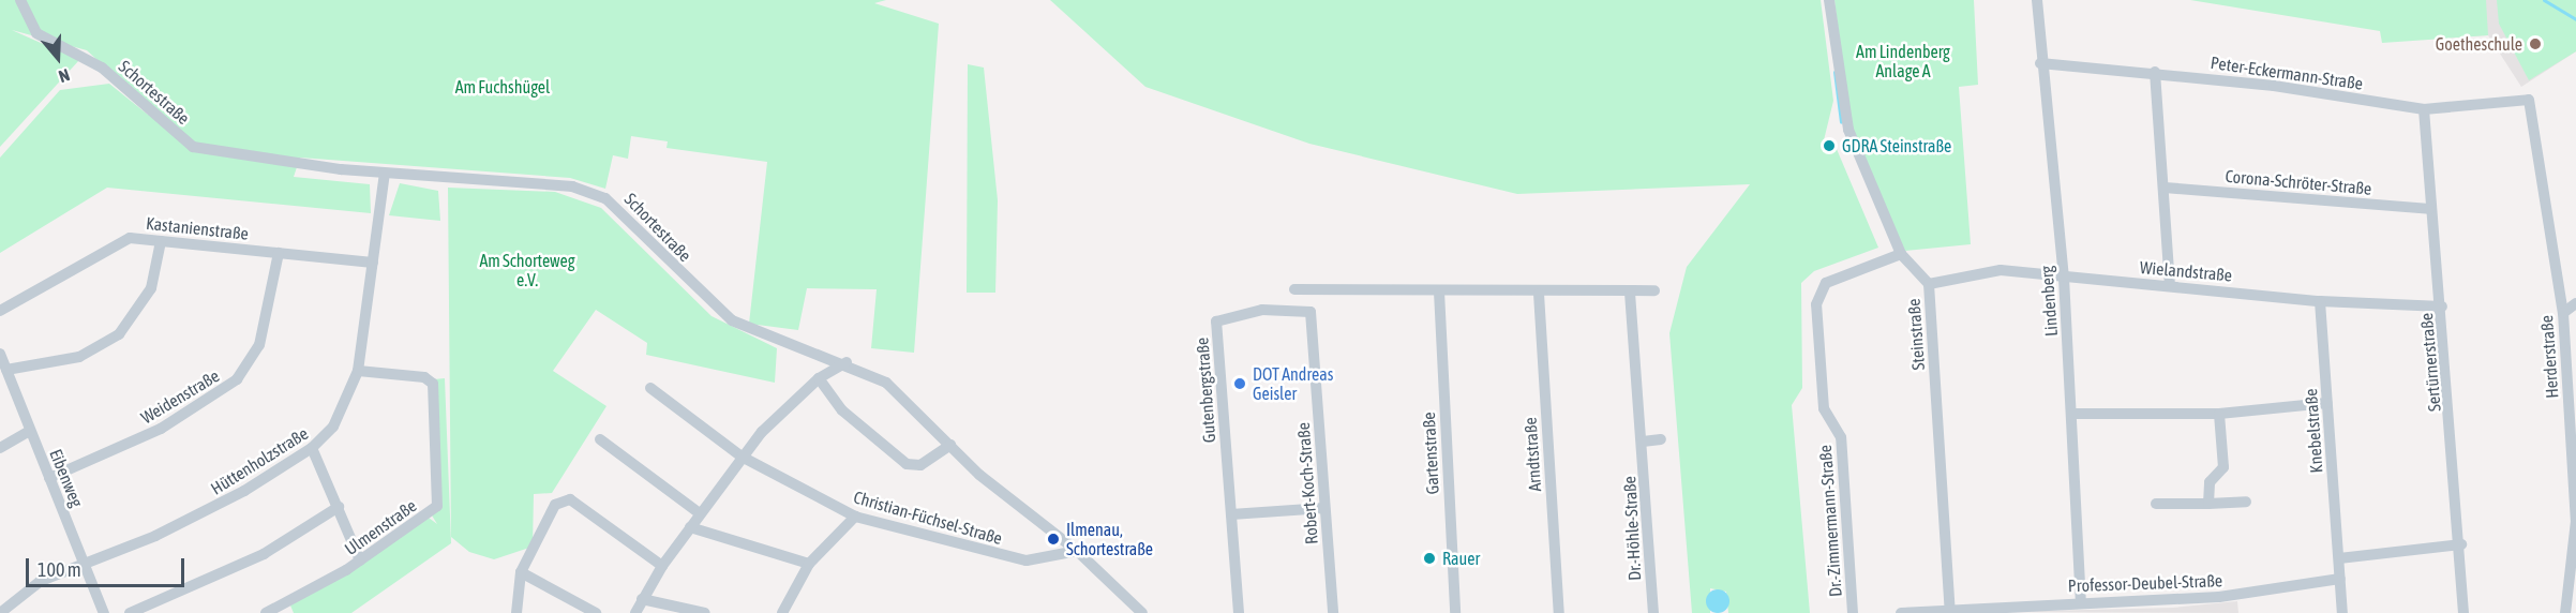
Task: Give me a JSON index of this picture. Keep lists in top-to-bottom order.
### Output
{
  "streets": {
    "street": [
      "Peter-Eckermann-Straße",
      "Schortestraße",
      "Corona-Schröter-Straße",
      "Kastanienstraße",
      "Wielandstraße",
      "Lindenberg",
      "Steinstraße",
      "Herderstraße",
      "Sertürnerstraße",
      "Gutenbergstraße",
      "Weidenstraße",
      "Knebelstraße",
      "Gartenstraße",
      "Arndtstraße",
      "Hüttenholzstraße",
      "Eibenweg",
      "Robert-Koch-Straße",
      "Christian-Füchsel-Straße",
      "Dr.-Zimmermann-Straße",
      "Ulmenstraße",
      "Dr.-Höhle-Straße",
      "Professor-Deubel-Straße"
    ]
  },
  "crossings": [
    ["Peter-Eckermann-Straße", "Lindenberg"],
    ["Peter-Eckermann-Straße", "Herderstraße"],
    ["Peter-Eckermann-Straße", "Sertürnerstraße"],
    ["Schortestraße", "Hüttenholzstraße"],
    ["Schortestraße", "Christian-Füchsel-Straße"],
    ["Corona-Schröter-Straße", "Sertürnerstraße"],
    ["Kastanienstraße", "Weidenstraße"],
    ["Kastanienstraße", "Hüttenholzstraße"],
    ["Wielandstraße", "Lindenberg"],
    ["Wielandstraße", "Steinstraße"],
    ["Wielandstraße", "Sertürnerstraße"],
    ["Wielandstraße", "Knebelstraße"],
    ["Lindenberg", "Professor-Deubel-Straße"],
    ["Steinstraße", "Dr.-Zimmermann-Straße"],
    ["Steinstraße", "Professor-Deubel-Straße"],
    ["Gutenbergstraße", "Robert-Koch-Straße"],
    ["Weidenstraße", "Eibenweg"],
    ["Knebelstraße", "Professor-Deubel-Straße"],
    ["Hüttenholzstraße", "Eibenweg"],
    ["Hüttenholzstraße", "Ulmenstraße"]
  ],
  "parks": ["Am Lindenberg Anlage A", "Am Fuchshügel", "Am Schorteweg e.V."],
  "places": [
    "Goetheschule",
    "GDRA Steinstraße",
    "DOT Andreas Geisler",
    "Ilmenau, Schortestraße",
    "Rauer"
  ],
  "scale_bar": "100 m",
  "north": "bottom"
}
